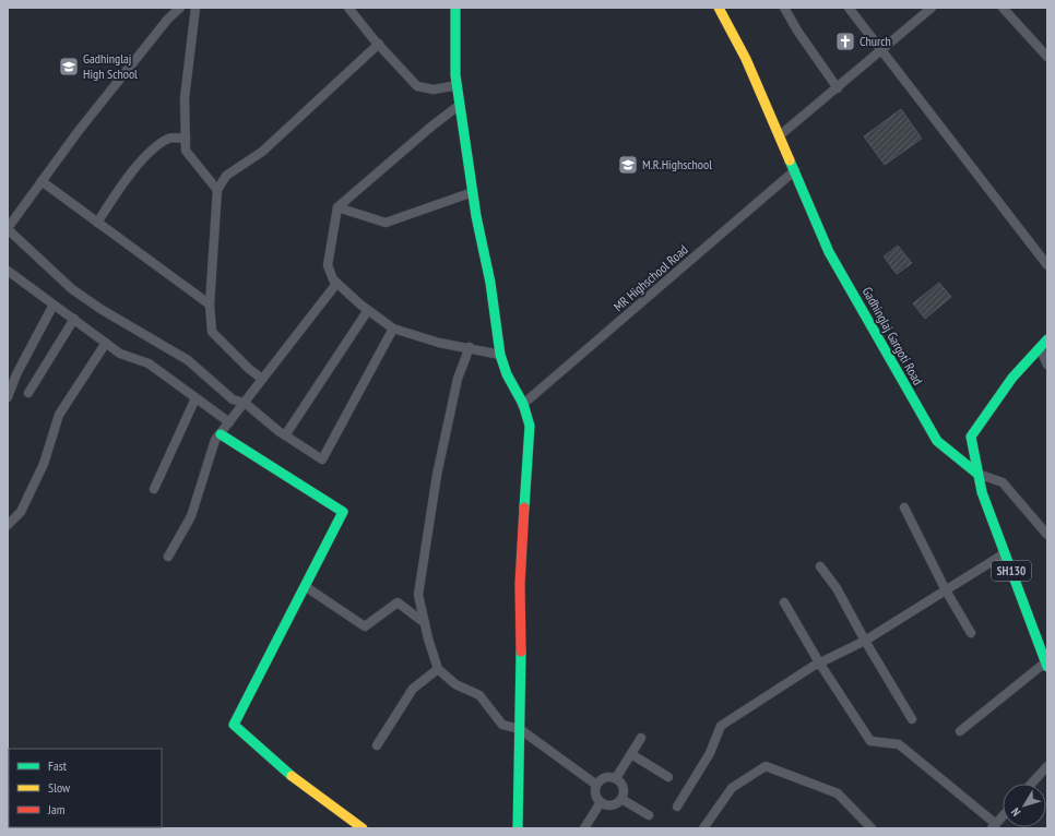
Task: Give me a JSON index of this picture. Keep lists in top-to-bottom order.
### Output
{
  "streets": {
    "street": ["MR Highschool Road", "Gadhinglaj Gargoti Road", "SH130"]
  },
  "crossings": [
    ["MR Highschool Road", "Gadhinglaj Gargoti Road"],
    ["Gadhinglaj Gargoti Road", "SH130"]
  ],
  "places": {
    "church": ["Church"],
    "school or university": ["Gadhinglaj High School", "M.R.Highschool"]
  },
  "legend": ["Fast", "Slow", "Jam"],
  "north": "bottom left"
}
